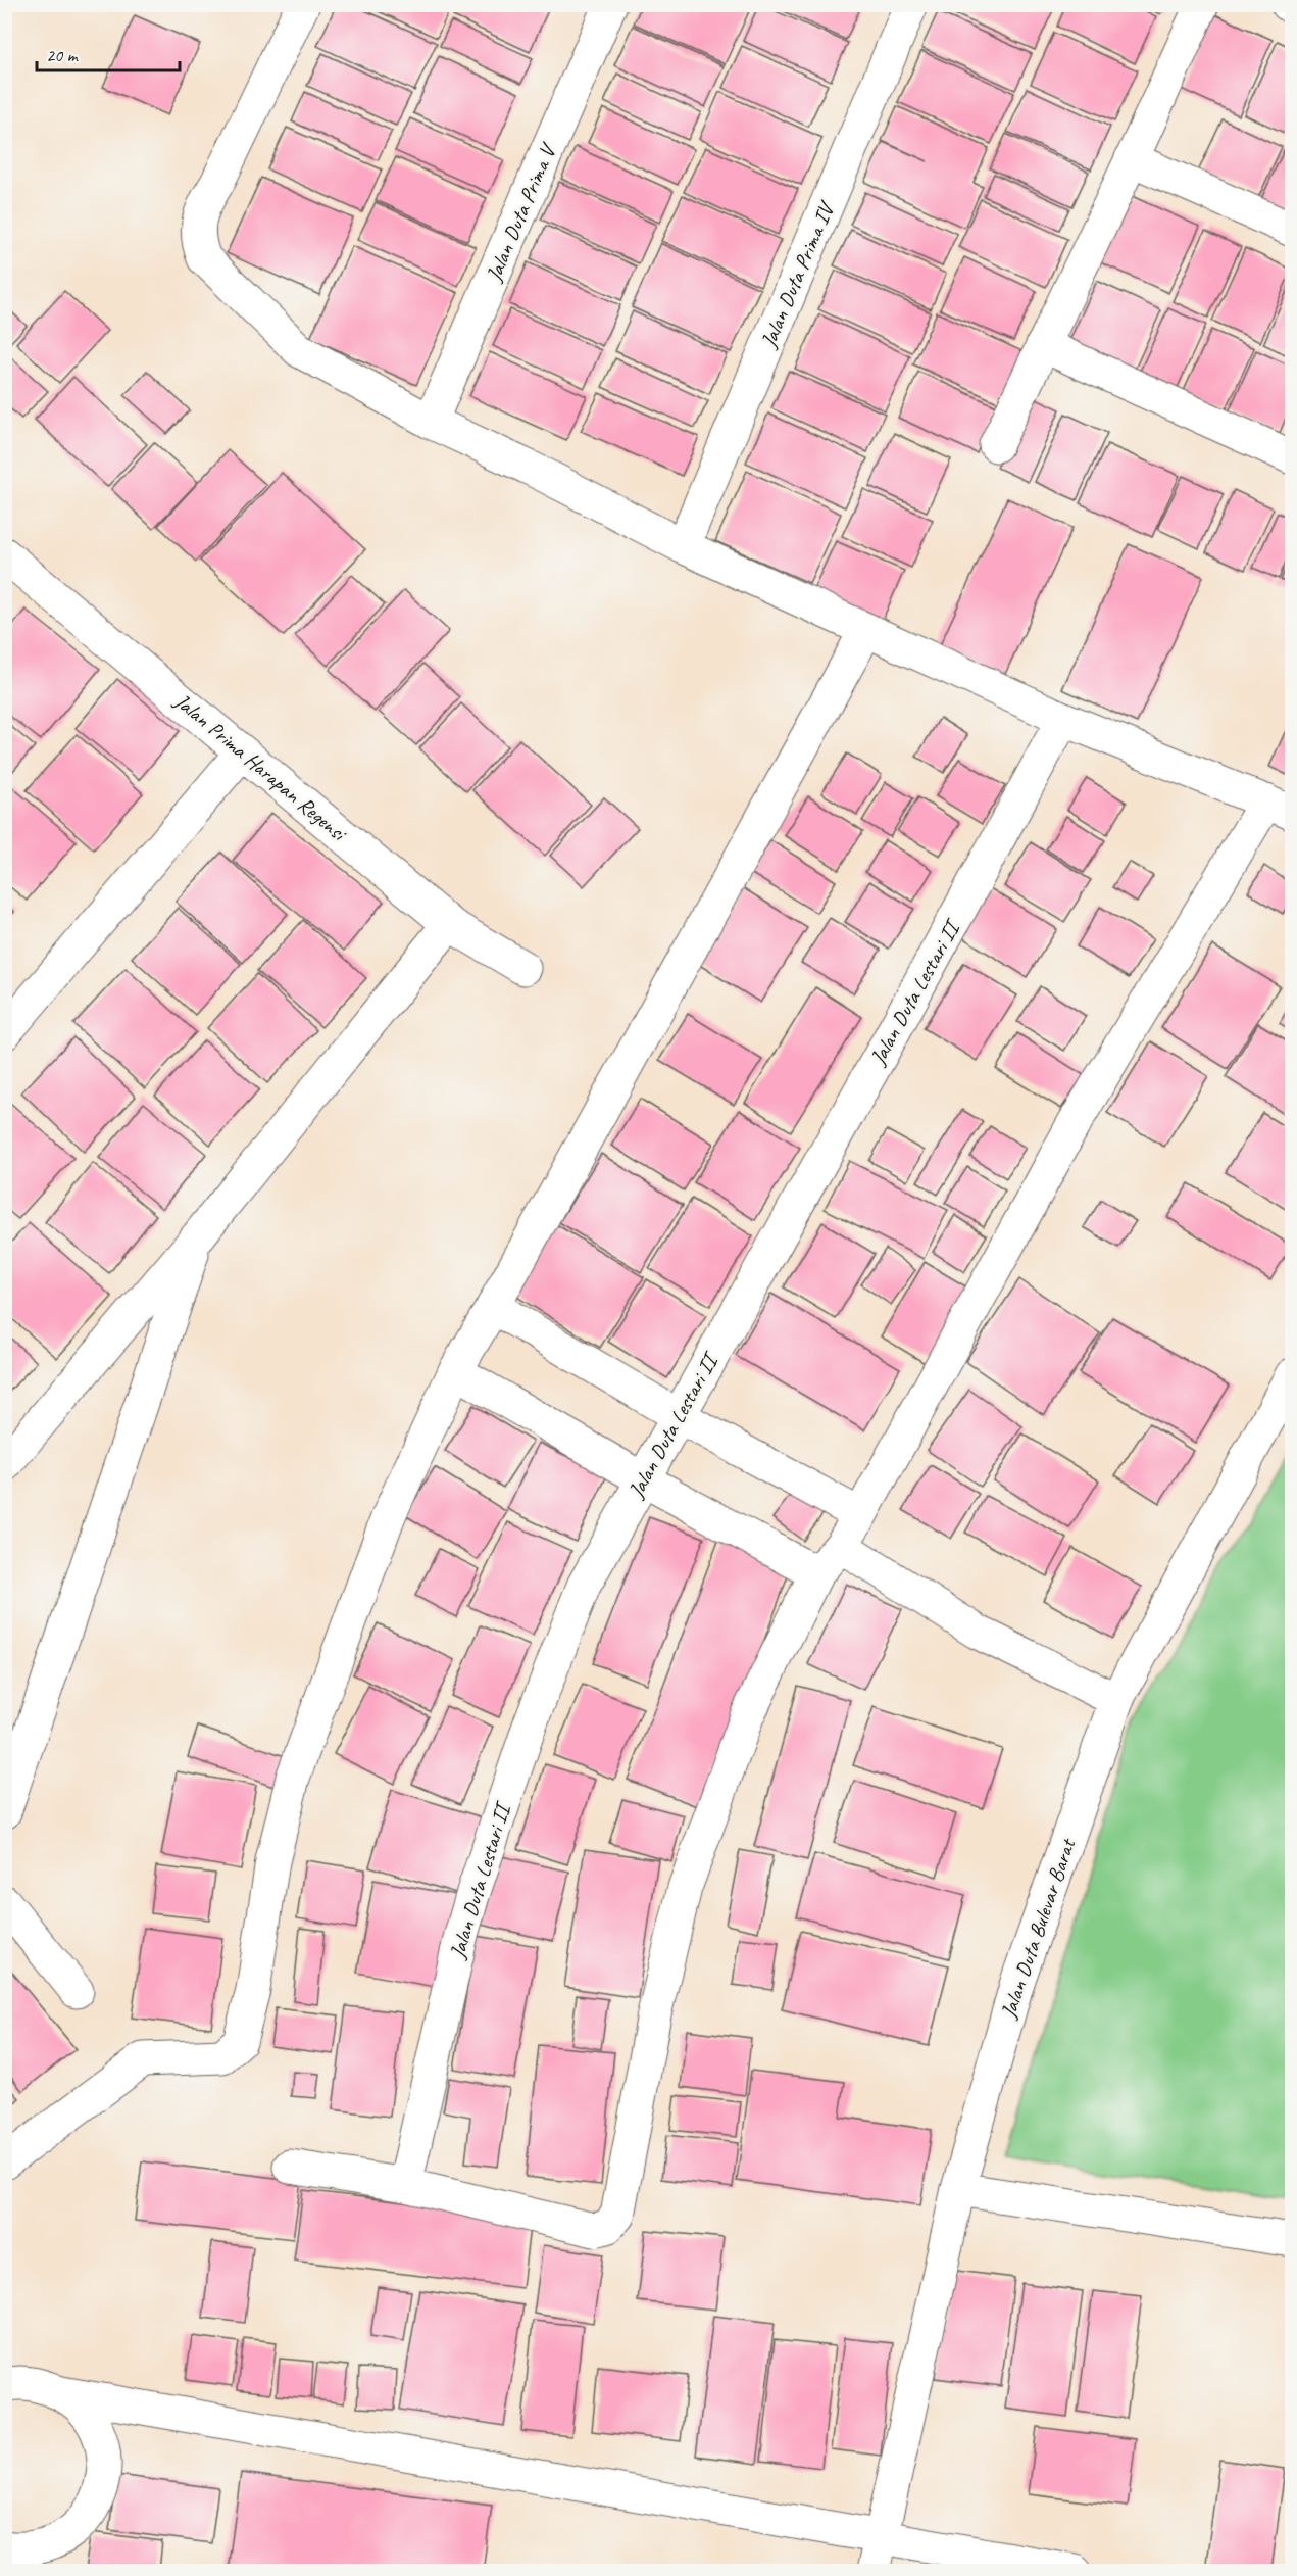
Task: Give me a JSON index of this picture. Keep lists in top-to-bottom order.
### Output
{
  "streets": {
    "street": [
      "Jalan Duta Prima V",
      "Jalan Duta Prima IV",
      "Jalan Prima Harapan Regensi",
      "Jalan Duta Lestari II",
      "Jalan Duta Bulevar Barat"
    ]
  },
  "scale_bar": "20 m"
}
